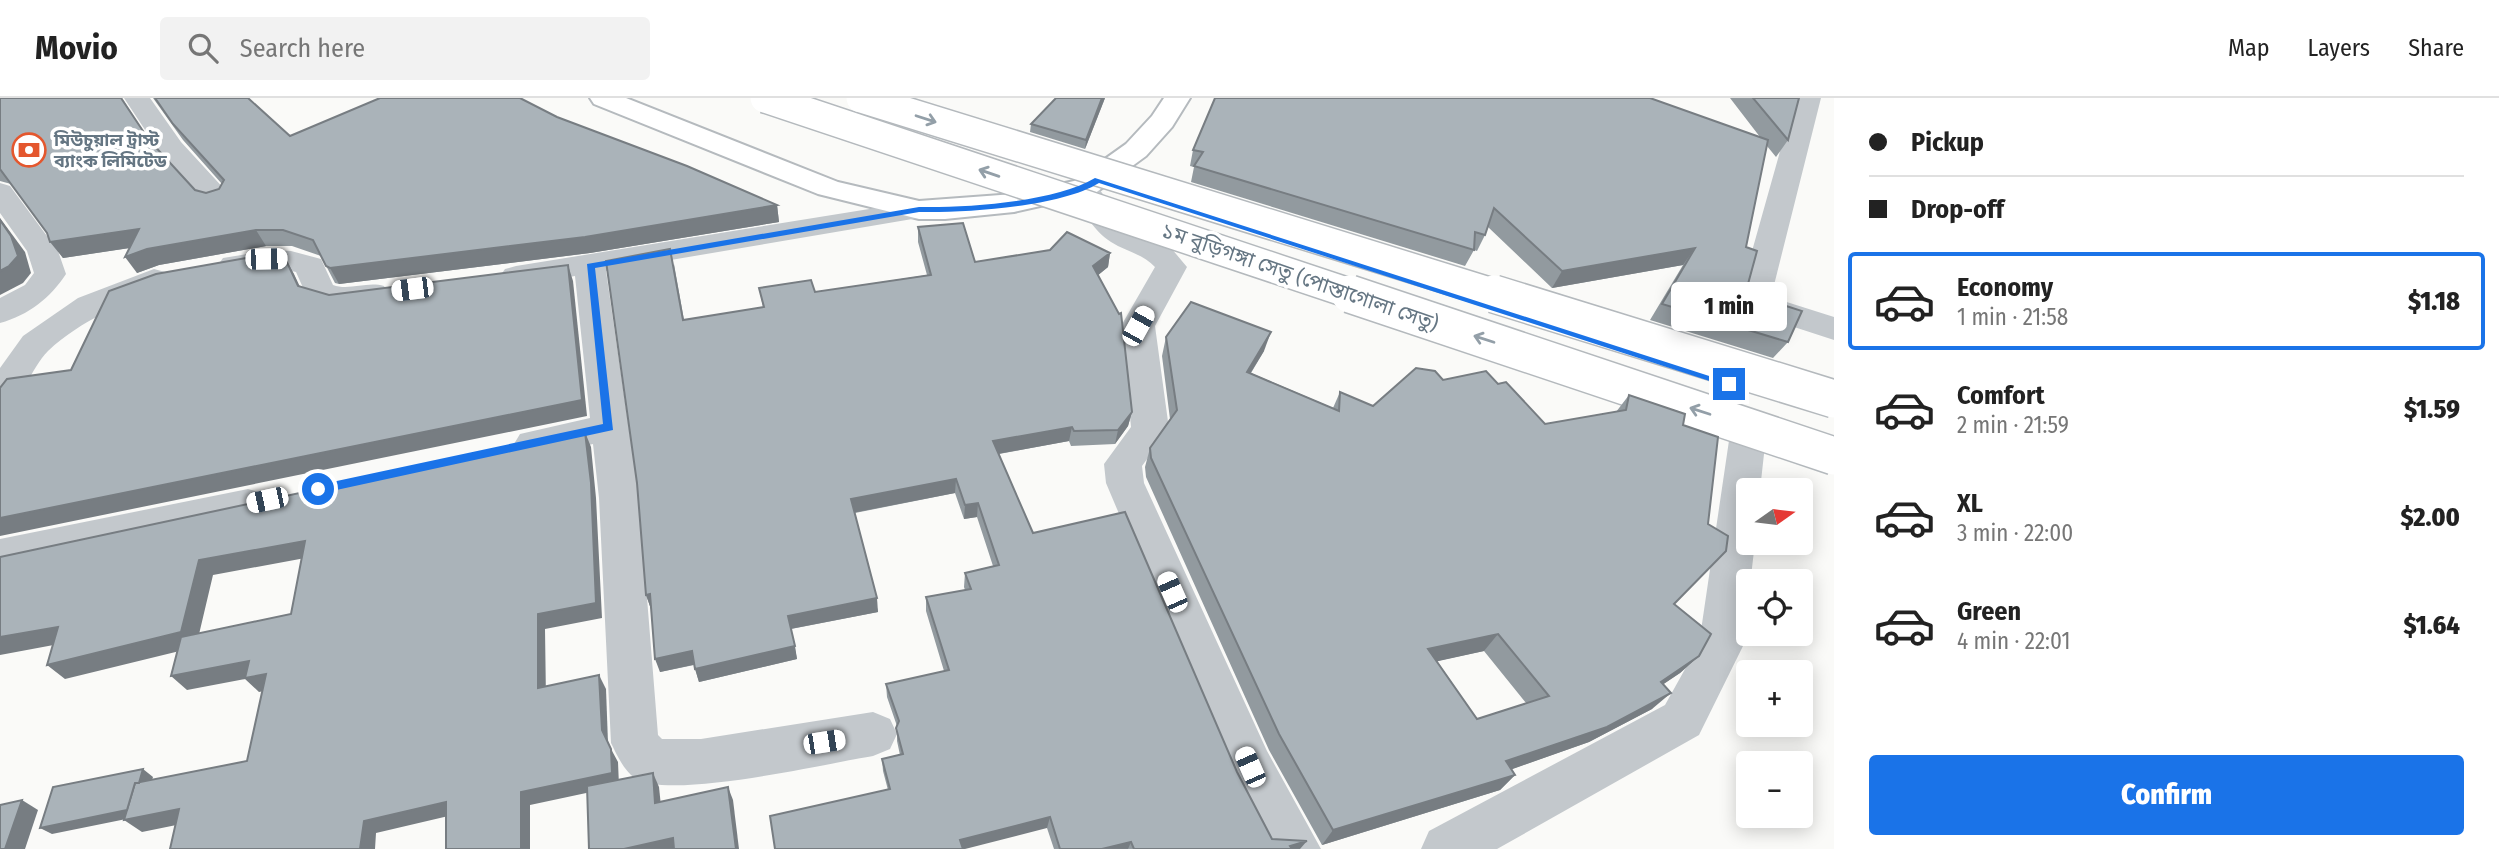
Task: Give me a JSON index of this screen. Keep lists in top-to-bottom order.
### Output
{
  "streets": {
    "main road": ["১ম বুড়িগঙ্গা সেতু (পোস্তাগোলা সেতু)"]
  },
  "places": {
    "bank": ["মিউচুয়াল ট্রাস্ট ব্যাংক লিমিটেড"]
  },
  "north": "right",
  "page": {
    "header": "Movio",
    "search": "Search here",
    "nav": ["Map", "Layers", "Share"],
    "banner": ["Pickup", "Drop-off"],
    "list": [
      {
        "name": "Economy",
        "note": "1 min · 21:58",
        "value": "$1.18"
      },
      {
        "name": "Comfort",
        "note": "2 min · 21:59",
        "value": "$1.59"
      },
      {
        "name": "XL",
        "note": "3 min · 22:00",
        "value": "$2.00"
      },
      {
        "name": "Green",
        "note": "4 min · 22:01",
        "value": "$1.64"
      }
    ],
    "bubble": "1 min",
    "map_buttons": ["+", "−"],
    "buttons": "Confirm"
  }
}
